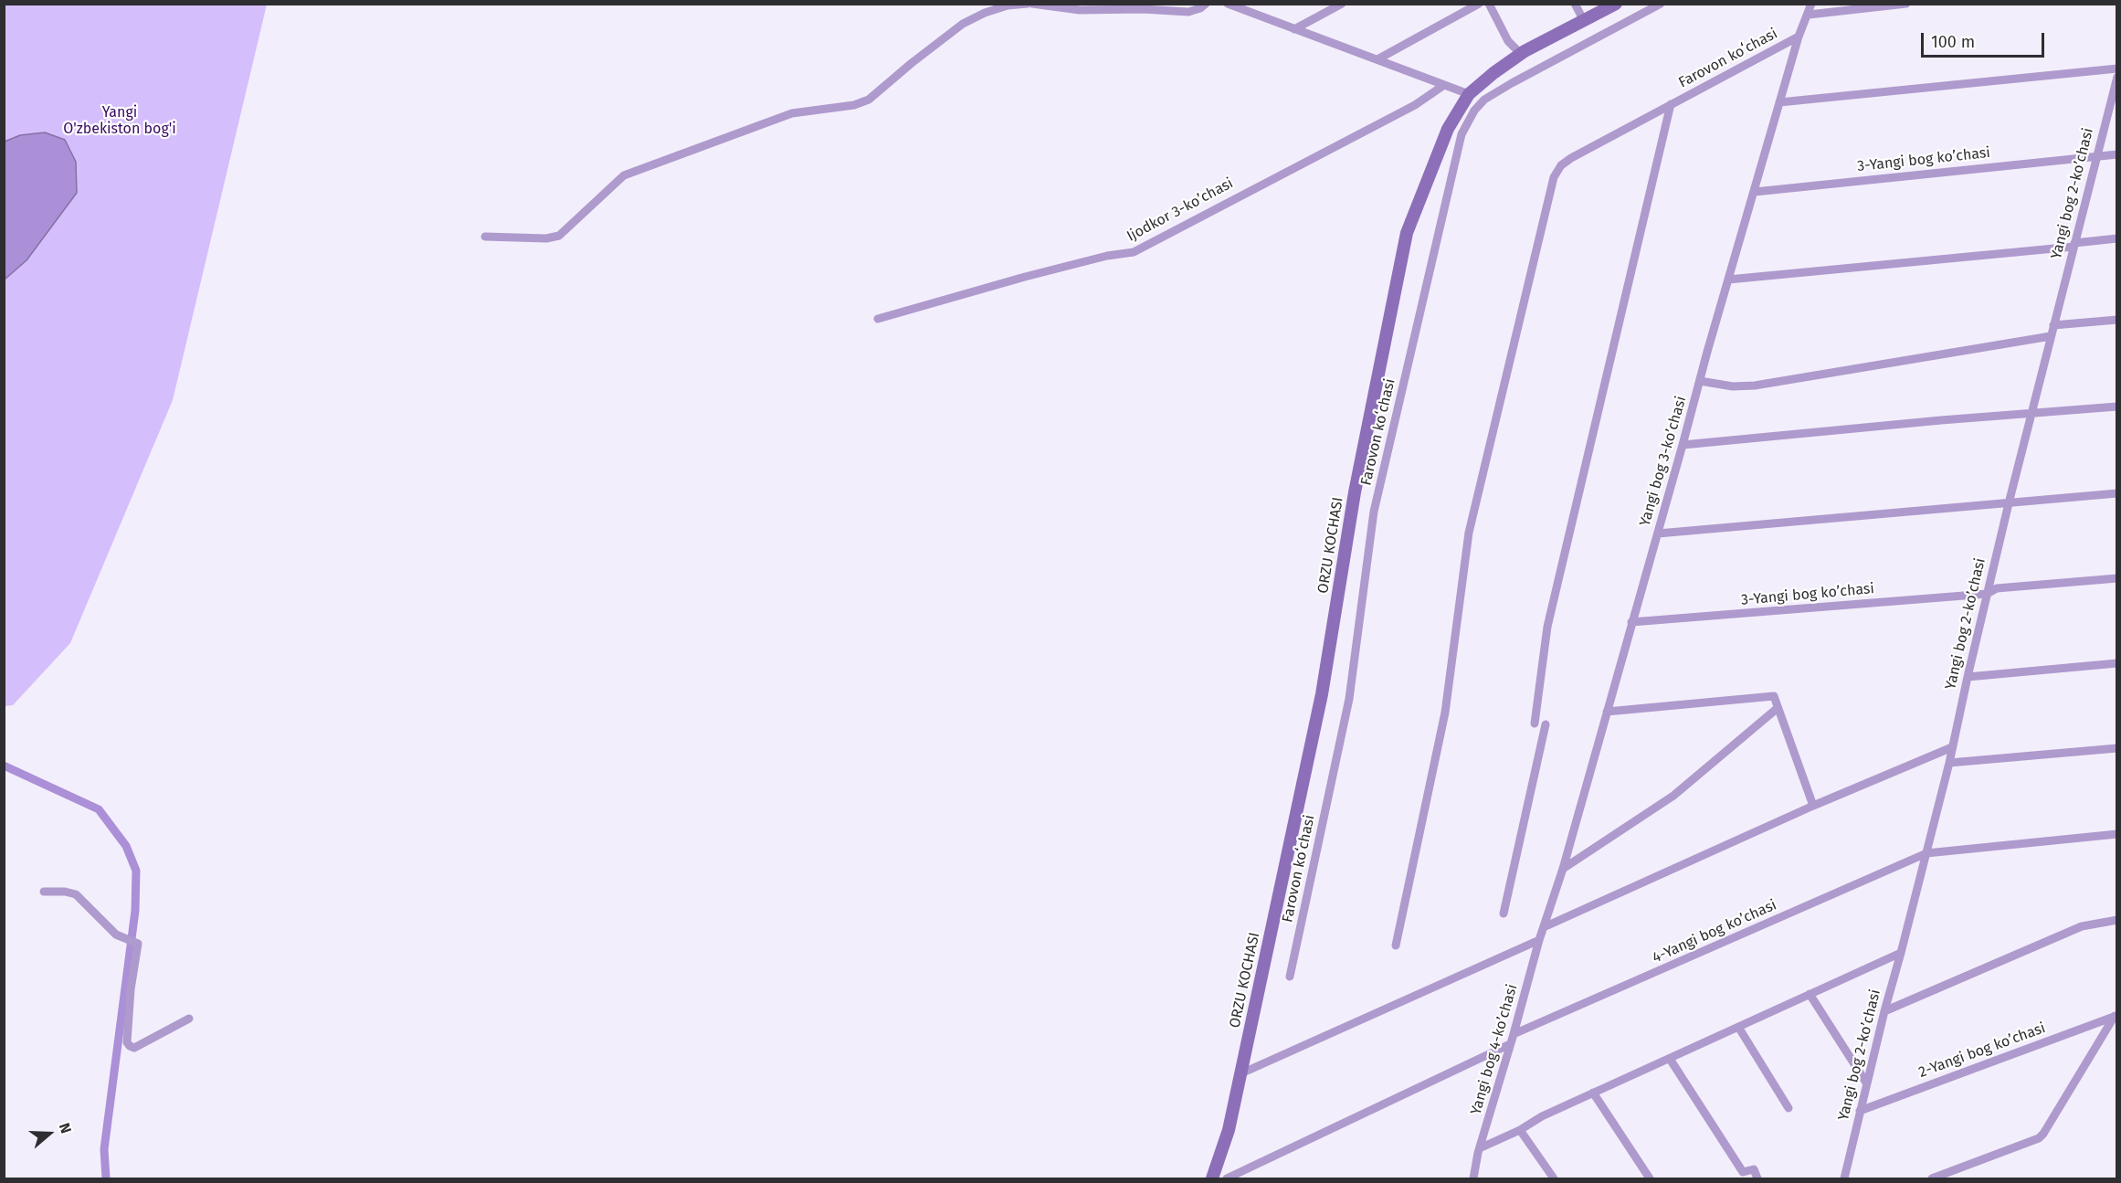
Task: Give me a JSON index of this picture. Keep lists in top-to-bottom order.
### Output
{
  "streets": {
    "main road": ["ORZU KOCHASI"],
    "street": [
      "Farovon koʻchasi",
      "3-Yangi bog koʼchasi",
      "Yangi bog 2-koʼchasi",
      "Ijodkor 3-koʼchasi",
      "Yangi bog 3-koʼchasi",
      "4-Yangi bog koʼchasi",
      "Yangi bog 4-koʼchasi",
      "2-Yangi bog koʼchasi"
    ]
  },
  "crossings": [
    ["Farovon koʻchasi", "Yangi bog 3-koʼchasi"],
    ["3-Yangi bog koʼchasi", "Yangi bog 2-koʼchasi"],
    ["3-Yangi bog koʼchasi", "Yangi bog 3-koʼchasi"],
    ["Yangi bog 2-koʼchasi", "4-Yangi bog koʼchasi"],
    ["Yangi bog 2-koʼchasi", "2-Yangi bog koʼchasi"],
    ["Yangi bog 3-koʼchasi", "Yangi bog 4-koʼchasi"],
    ["4-Yangi bog koʼchasi", "Yangi bog 4-koʼchasi"]
  ],
  "parks": ["Yangi O'zbekiston bog'i"],
  "scale_bar": "100 m",
  "north": "right"
}
